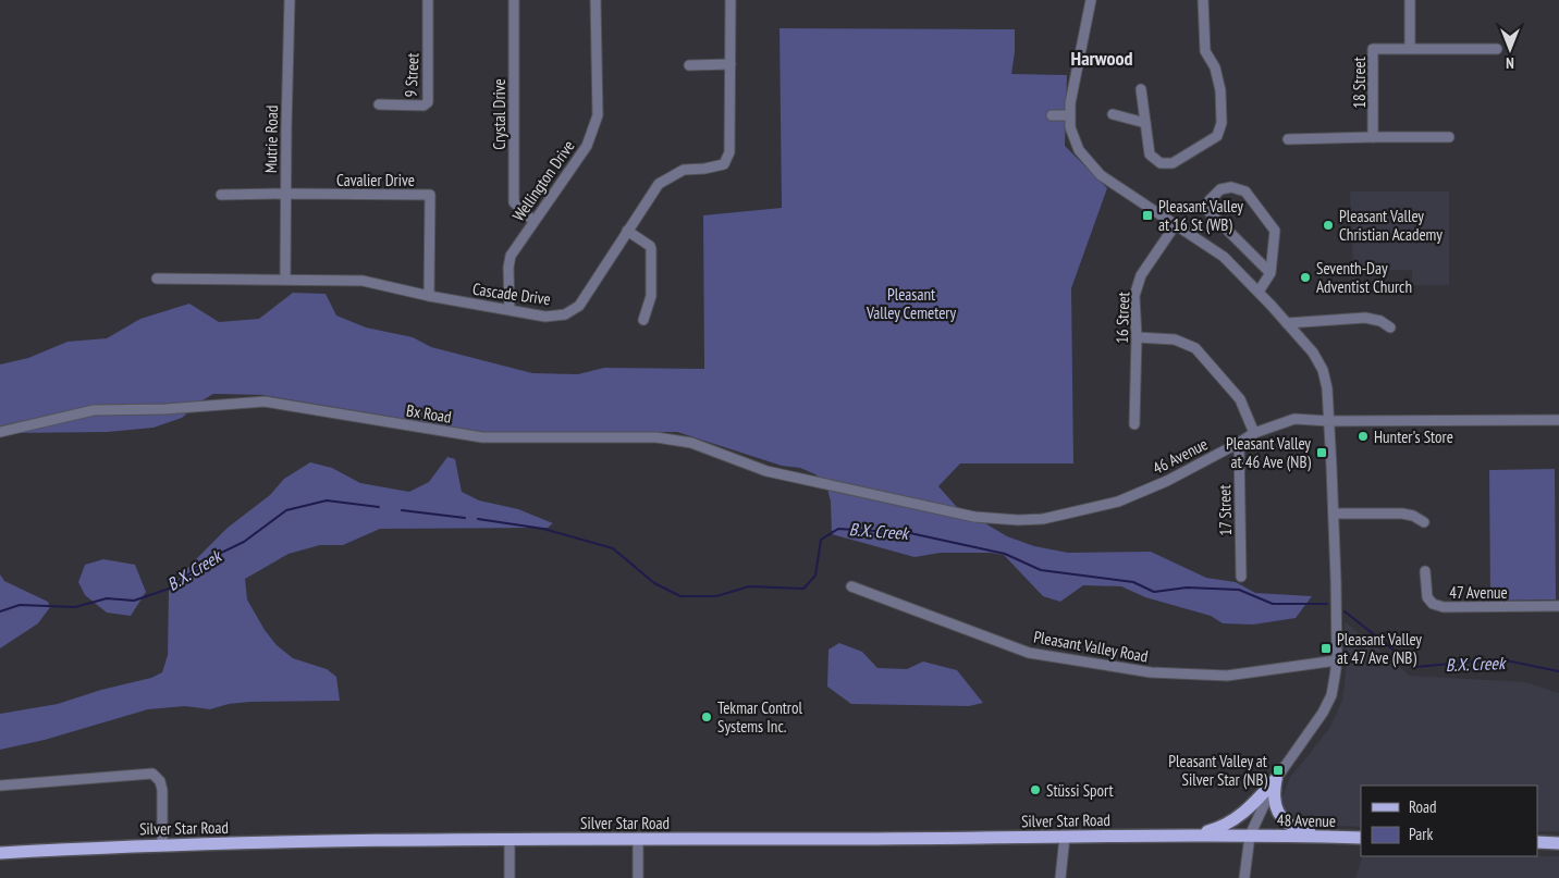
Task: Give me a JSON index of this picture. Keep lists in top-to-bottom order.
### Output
{
  "streets": {
    "main road": ["Silver Star Road", "48 Avenue"],
    "street": [
      "9 Street",
      "18 Street",
      "Crystal Drive",
      "Mutrie Road",
      "Cavalier Drive",
      "Wellington Drive",
      "Cascade Drive",
      "16 Street",
      "Bx Road",
      "46 Avenue",
      "17 Street",
      "47 Avenue",
      "Pleasant Valley Road"
    ]
  },
  "crossings": [
    ["Crystal Drive", "Wellington Drive"],
    ["Mutrie Road", "Cavalier Drive"],
    ["Mutrie Road", "Cascade Drive"],
    ["Cavalier Drive", "Cascade Drive"],
    ["Wellington Drive", "Cascade Drive"],
    ["Bx Road", "46 Avenue"],
    ["46 Avenue", "17 Street"],
    ["Silver Star Road", "48 Avenue"]
  ],
  "districts": ["Harwood"],
  "water": ["B.X. Creek"],
  "parks": ["Pleasant Valley Cemetery"],
  "places": {
    "transit": [
      "Pleasant Valley at 16 St (WB)",
      "Pleasant Valley at 46 Ave (NB)",
      "Pleasant Valley at 47 Ave (NB)",
      "Pleasant Valley at Silver Star (NB)"
    ],
    "other": [
      "Pleasant Valley Christian Academy",
      "Seventh-Day Adventist Church",
      "Hunter's Store",
      "Tekmar Control Systems Inc.",
      "Stüssi Sport"
    ]
  },
  "legend": ["Road", "Park"],
  "north": "bottom"
}
